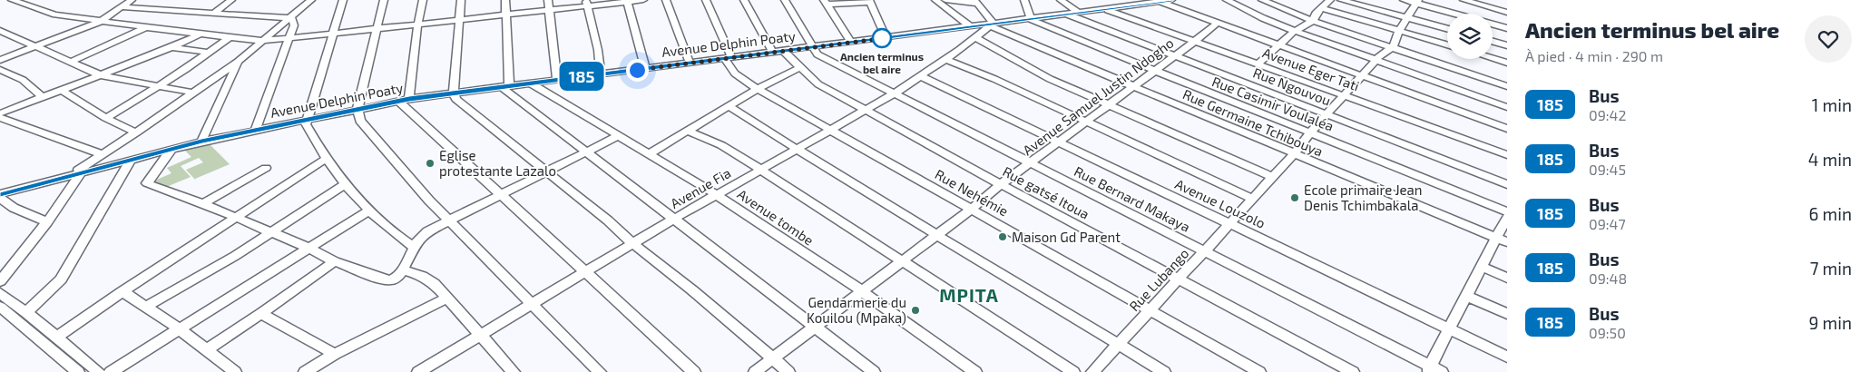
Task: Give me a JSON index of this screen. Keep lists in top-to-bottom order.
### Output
{
  "streets": {
    "street": [
      "Avenue Delphin Poaty",
      "Avenue Eger Tati",
      "Rue Ngouvou",
      "Avenue Samuel Justin Ndogho",
      "Rue Casimir Voulaléa",
      "Rue Germaine Tchibouya",
      "Avenue Fia",
      "Rue Nehémie",
      "Rue gatsé Itoua",
      "Rue Bernard Makaya",
      "Avenue Louzolo",
      "Avenue tombe",
      "Rue Lubango"
    ]
  },
  "crossings": [
    ["Avenue Delphin Poaty", "Avenue Eger Tati"],
    ["Avenue Delphin Poaty", "Rue Ngouvou"],
    ["Avenue Delphin Poaty", "Rue Casimir Voulaléa"],
    ["Avenue Delphin Poaty", "Rue Germaine Tchibouya"],
    ["Avenue Delphin Poaty", "Avenue Fia"],
    ["Avenue Delphin Poaty", "Rue Nehémie"],
    ["Avenue Delphin Poaty", "Rue gatsé Itoua"],
    ["Avenue Delphin Poaty", "Rue Bernard Makaya"],
    ["Avenue Delphin Poaty", "Avenue tombe"],
    ["Avenue Eger Tati", "Avenue Samuel Justin Ndogho"],
    ["Avenue Eger Tati", "Rue Lubango"],
    ["Rue Ngouvou", "Avenue Samuel Justin Ndogho"],
    ["Rue Ngouvou", "Rue Lubango"],
    ["Avenue Samuel Justin Ndogho", "Rue Casimir Voulaléa"],
    ["Avenue Samuel Justin Ndogho", "Rue Germaine Tchibouya"],
    ["Avenue Samuel Justin Ndogho", "Rue Nehémie"],
    ["Avenue Samuel Justin Ndogho", "Rue gatsé Itoua"],
    ["Avenue Samuel Justin Ndogho", "Rue Bernard Makaya"],
    ["Avenue Samuel Justin Ndogho", "Avenue Louzolo"],
    ["Avenue Samuel Justin Ndogho", "Avenue tombe"],
    ["Rue Casimir Voulaléa", "Rue Lubango"],
    ["Rue Germaine Tchibouya", "Avenue Fia"],
    ["Rue Germaine Tchibouya", "Rue Lubango"],
    ["Avenue Fia", "Rue Nehémie"],
    ["Avenue Fia", "Rue gatsé Itoua"],
    ["Avenue Fia", "Rue Bernard Makaya"],
    ["Avenue Fia", "Avenue Louzolo"],
    ["Avenue Fia", "Avenue tombe"],
    ["Rue Nehémie", "Rue Lubango"],
    ["Rue gatsé Itoua", "Rue Lubango"],
    ["Rue Bernard Makaya", "Rue Lubango"],
    ["Avenue Louzolo", "Rue Lubango"]
  ],
  "districts": ["MPITA"],
  "places": [
    "Ancien terminus bel aire",
    "Eglise protestante Lazalo",
    "Ecole primaire Jean Denis Tchimbakala",
    "Maison Gd Parent",
    "Gendarmerie du Kouilou (Mpaka)"
  ],
  "lines": ["bus line 185"],
  "page": {
    "on_map": "185",
    "heading": ["Ancien terminus bel aire", "À pied · 4 min · 290 m"],
    "list": [
      {
        "mark": "185",
        "name": "Bus",
        "note": "09:42",
        "value": "1 min"
      },
      {
        "mark": "185",
        "name": "Bus",
        "note": "09:45",
        "value": "4 min"
      },
      {
        "mark": "185",
        "name": "Bus",
        "note": "09:47",
        "value": "6 min"
      },
      {
        "mark": "185",
        "name": "Bus",
        "note": "09:48",
        "value": "7 min"
      },
      {
        "mark": "185",
        "name": "Bus",
        "note": "09:50",
        "value": "9 min"
      }
    ]
  }
}
